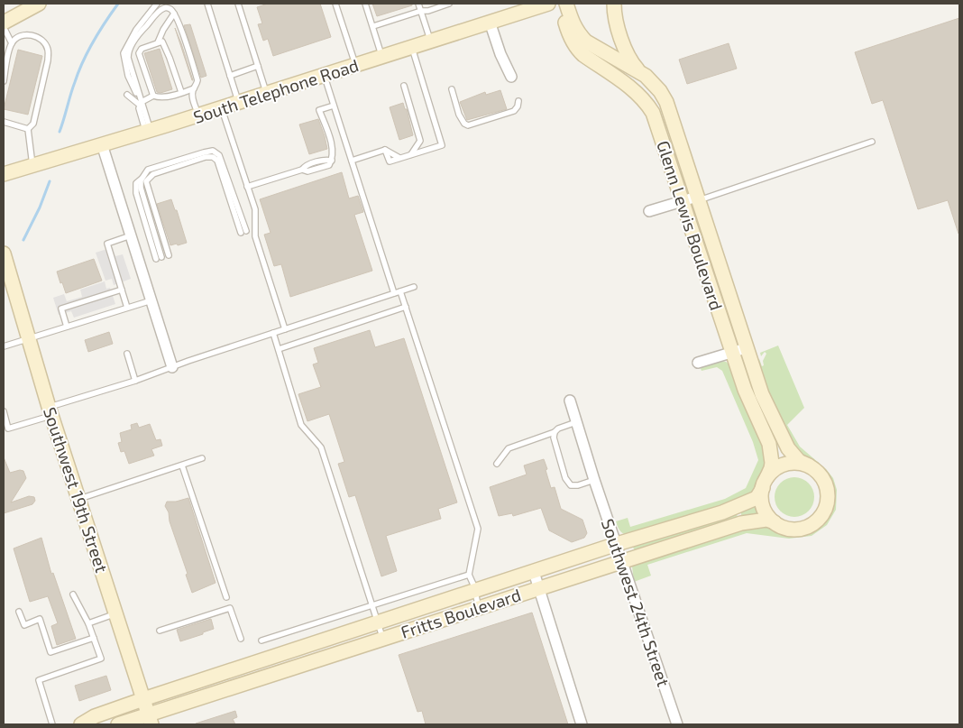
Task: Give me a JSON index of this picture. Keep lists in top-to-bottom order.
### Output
{
  "streets": {
    "street": [
      "South Telephone Road",
      "Glenn Lewis Boulevard",
      "Southwest 19th Street",
      "Southwest 24th Street",
      "Fritts Boulevard"
    ]
  },
  "crossings": [
    ["Glenn Lewis Boulevard", "Fritts Boulevard"],
    ["Southwest 19th Street", "Fritts Boulevard"],
    ["Southwest 24th Street", "Fritts Boulevard"]
  ]
}
